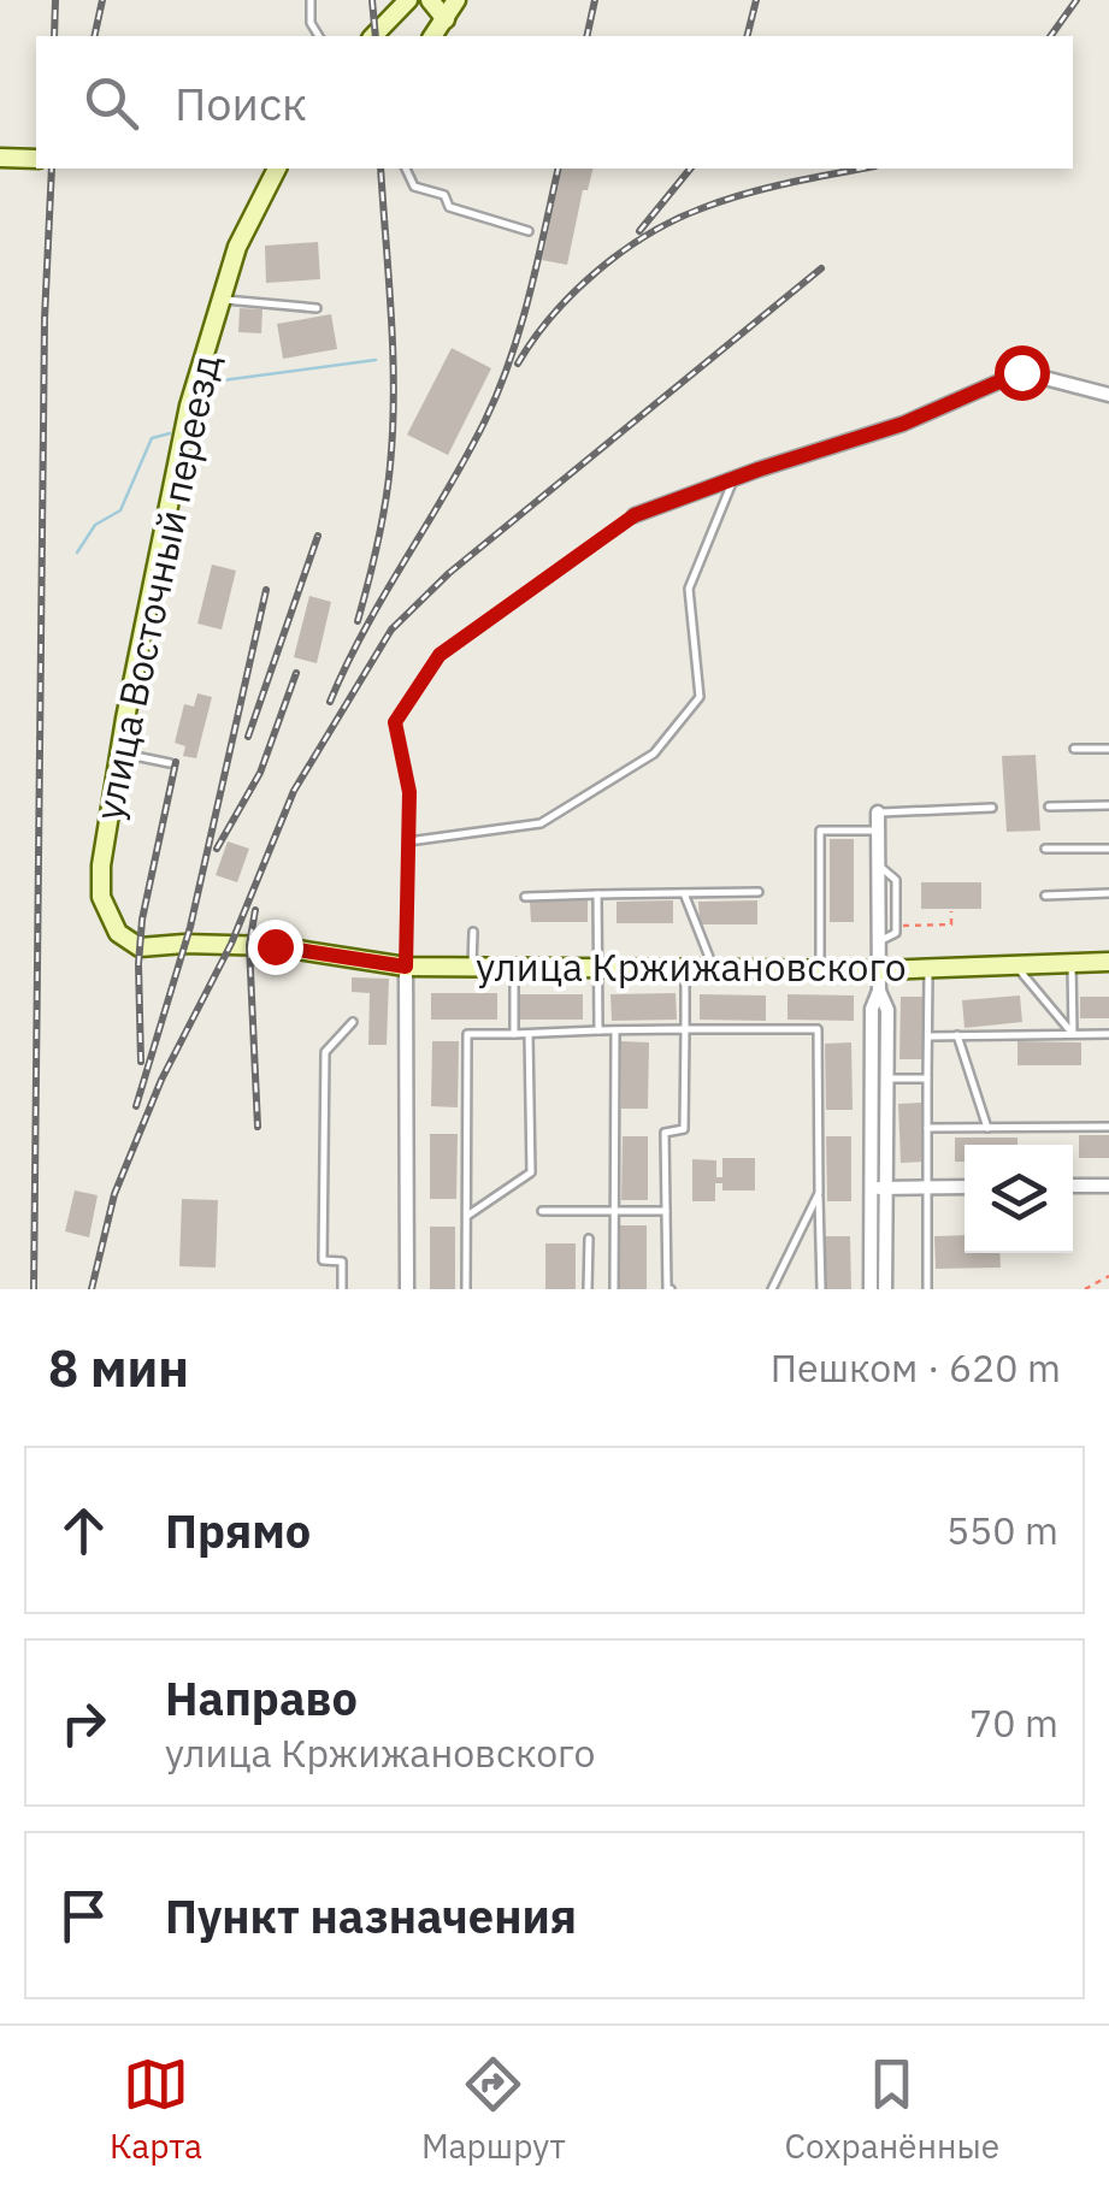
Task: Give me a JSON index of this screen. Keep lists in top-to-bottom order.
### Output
{
  "streets": {
    "street": ["улица Восточный переезд", "улица Кржижановского"]
  },
  "crossings": [
    ["улица Восточный переезд", "улица Кржижановского"]
  ],
  "page": {
    "search": "Поиск",
    "heading": ["8 мин", "Пешком · 620 m"],
    "list": [
      ["Прямо", "550 m"],
      ["Направо", "улица Кржижановского", "70 m"],
      "Пункт назначения"
    ],
    "nav": ["Карта", "Маршрут", "Сохранённые"]
  }
}
